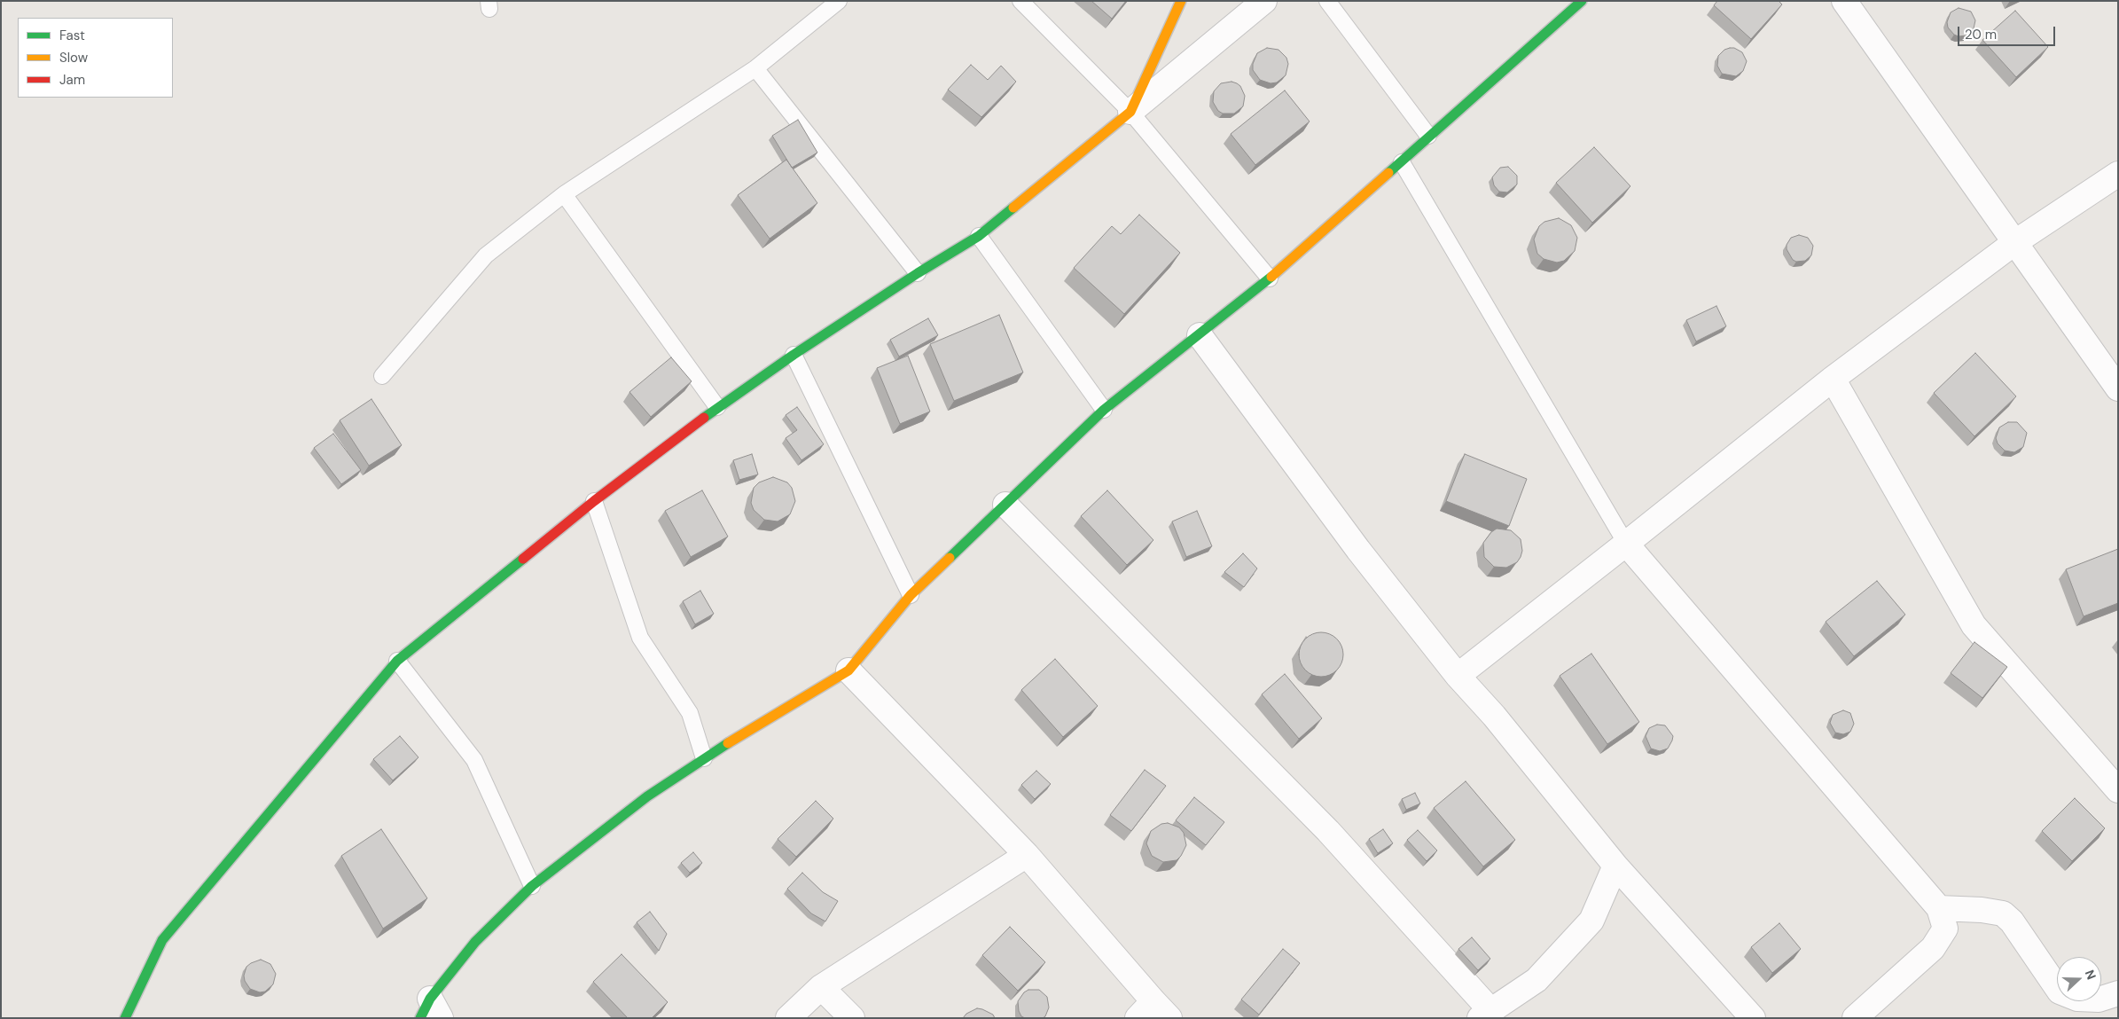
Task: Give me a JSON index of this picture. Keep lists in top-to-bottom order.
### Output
{
  "legend": ["Fast", "Slow", "Jam"],
  "scale_bar": "20 m",
  "north": "right"
}
